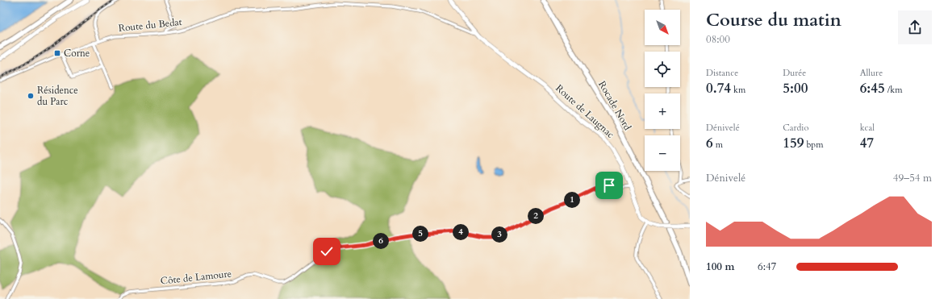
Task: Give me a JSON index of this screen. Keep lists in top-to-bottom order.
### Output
{
  "streets": {
    "main road": ["Rocade Nord"],
    "street": ["Route du Bedat", "Route de Laugnac", "Côte de Lamoure"]
  },
  "crossings": [
    ["Route du Bedat", "Route de Laugnac"],
    ["Route de Laugnac", "Côte de Lamoure"]
  ],
  "places": {
    "transit": ["Corne"],
    "other": ["Résidence du Parc"]
  },
  "north": "bottom right",
  "page": {
    "heading": ["Course du matin", "08:00"],
    "map_buttons": ["+", "−"],
    "stats": [
      ["Distance", "0.74 km"],
      ["Durée", "5:00"],
      ["Allure", "6:45 /km"],
      ["Dénivelé", "6 m"],
      ["Cardio", "159 bpm"],
      ["kcal", "47"]
    ],
    "chart": ["Dénivelé", "49–54 m"],
    "pins": [
      "1",
      "2",
      "4",
      "5",
      "3",
      "6"
    ],
    "list": [
      {
        "name": "100 m",
        "note": "6:47"
      }
    ]
  }
}
